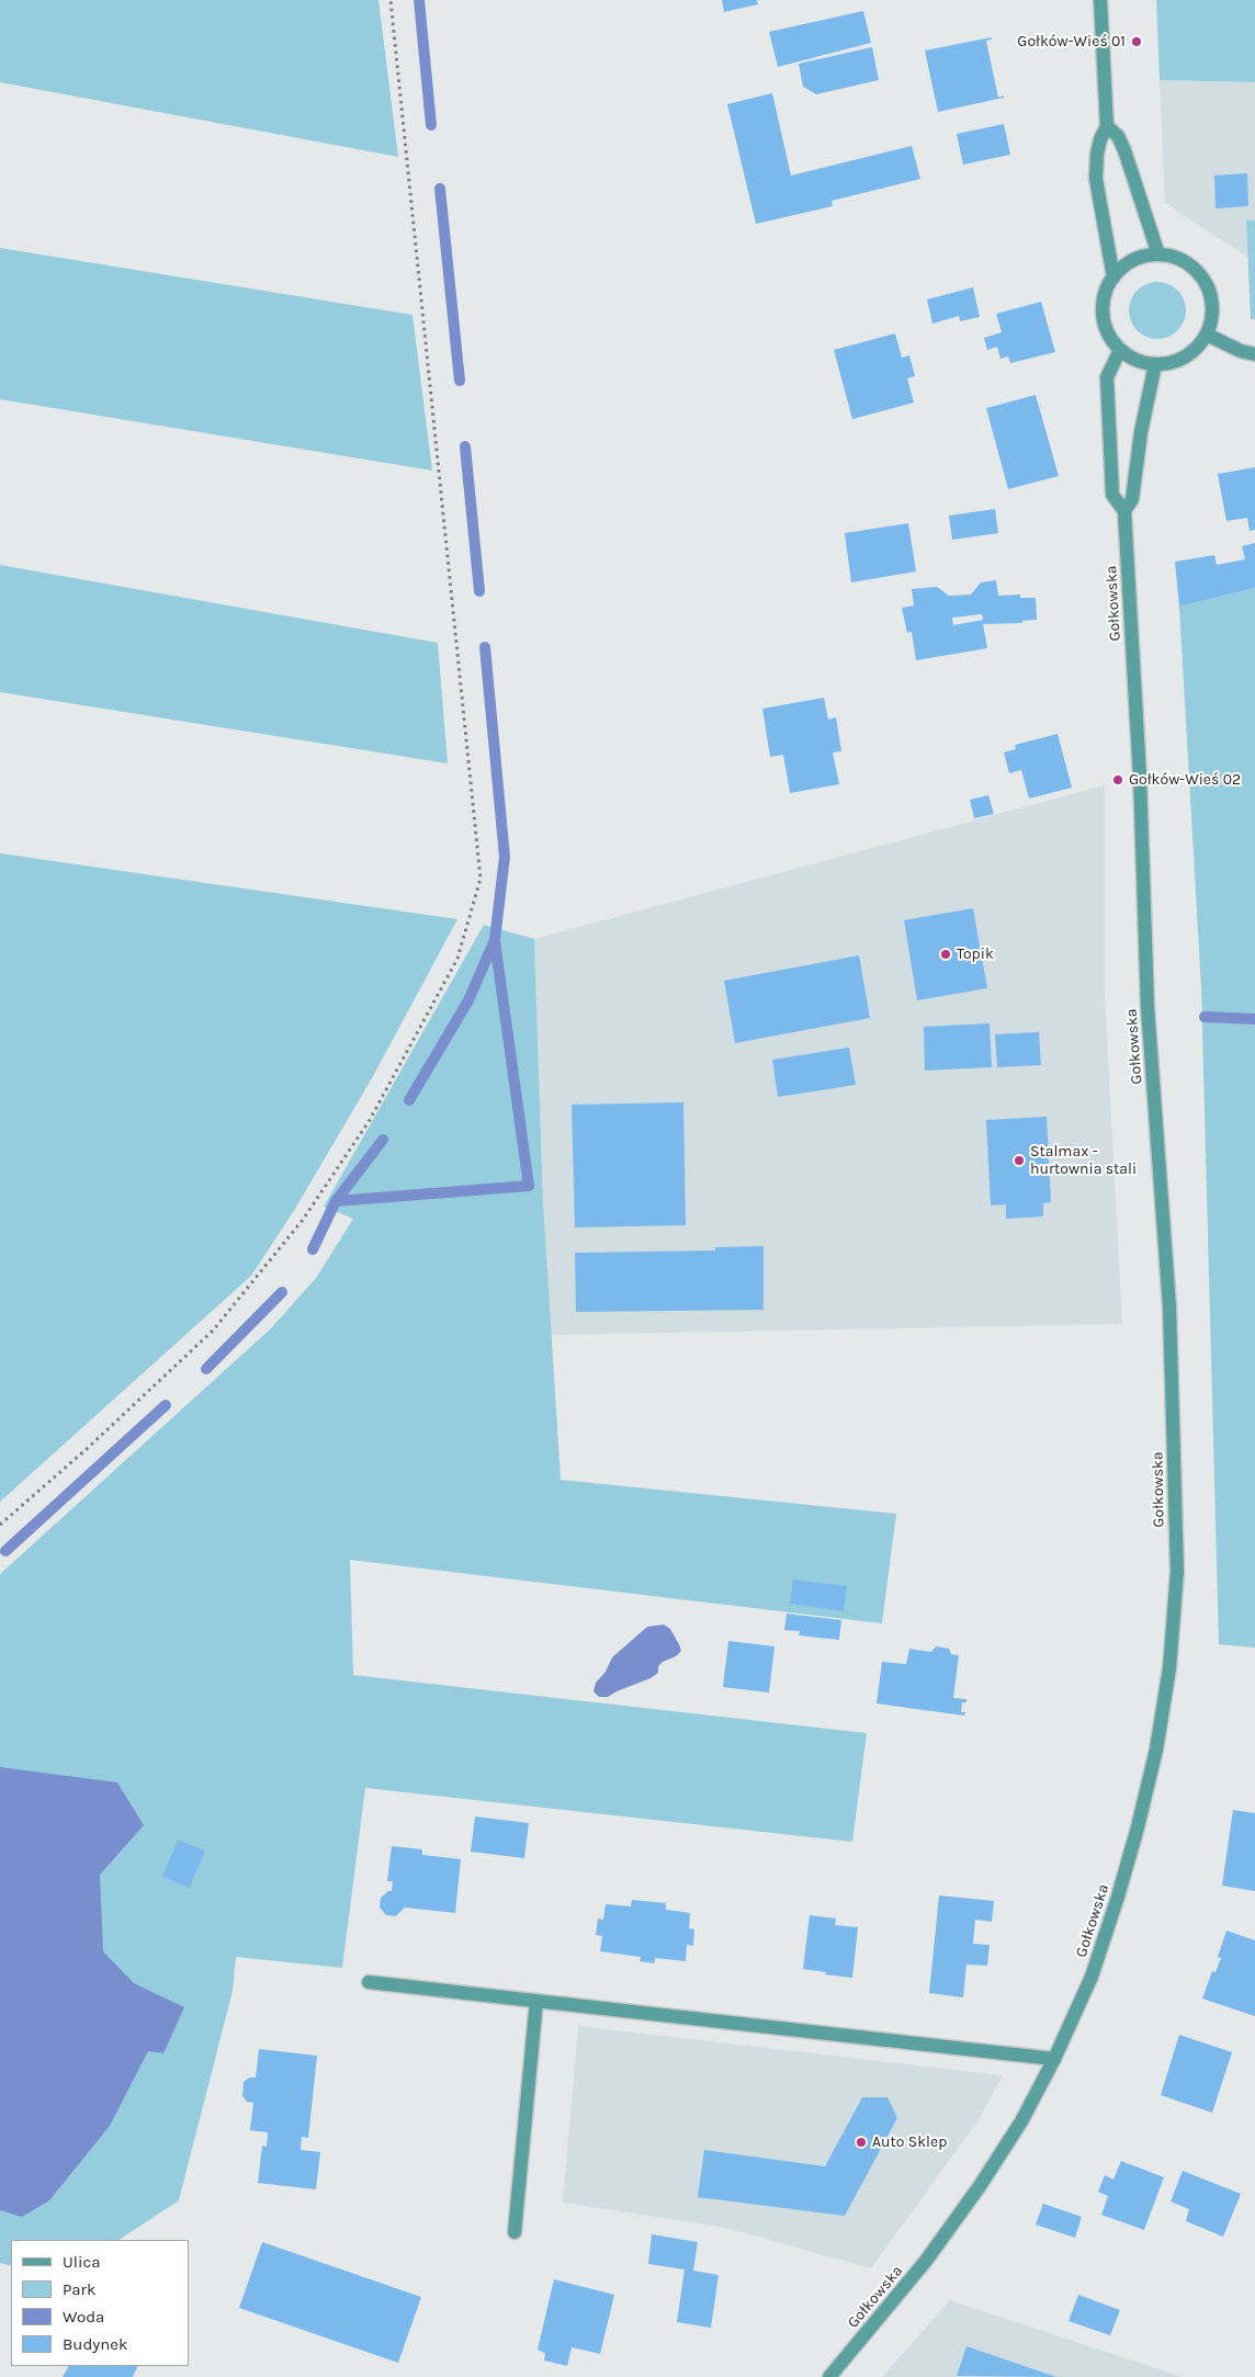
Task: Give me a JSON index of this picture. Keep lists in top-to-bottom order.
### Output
{
  "streets": {
    "street": ["Gołkowska"]
  },
  "places": [
    "Gołków-Wieś 01",
    "Gołków-Wieś 02",
    "Topik",
    "Stalmax - hurtownia stali",
    "Auto Sklep"
  ],
  "legend": [
    "Ulica",
    "Park",
    "Woda",
    "Budynek"
  ]
}
